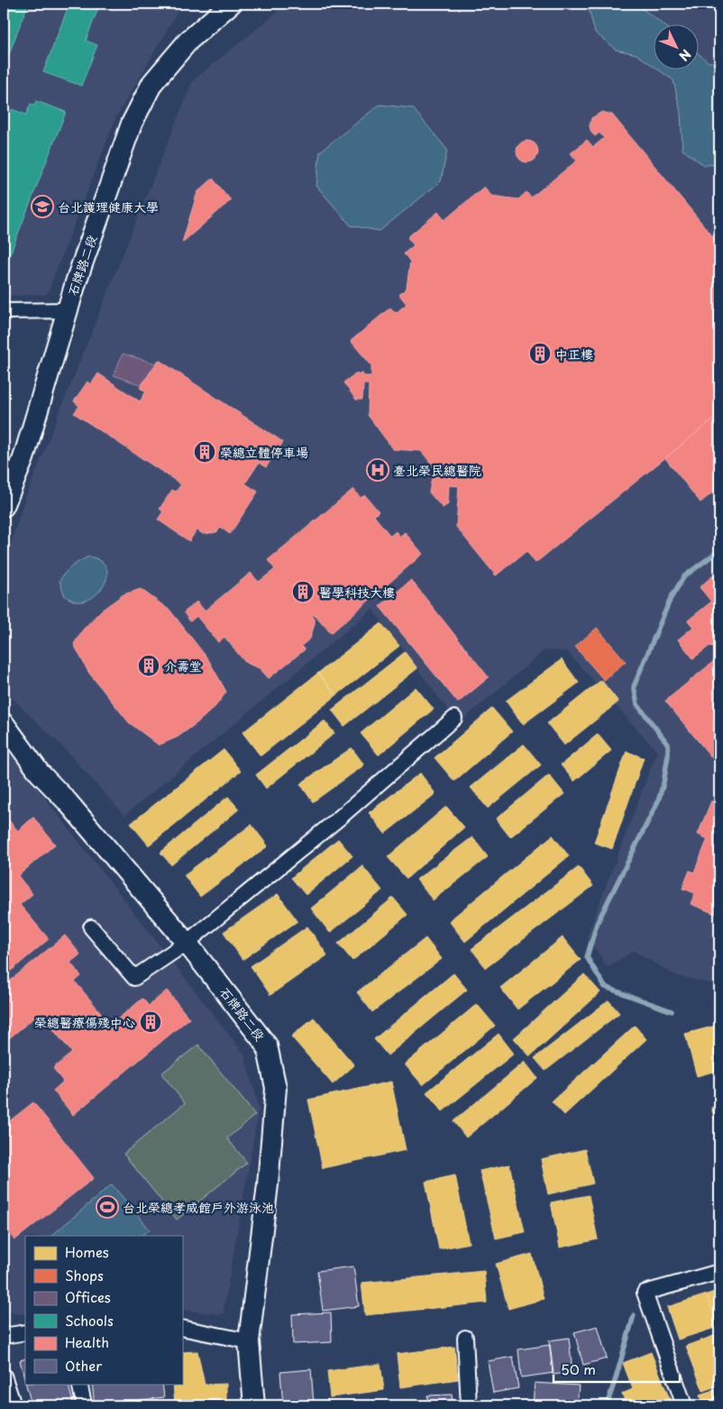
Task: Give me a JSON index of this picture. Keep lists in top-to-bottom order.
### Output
{
  "streets": {
    "street": ["石牌路二段"]
  },
  "places": {
    "school or university": ["台北護理健康大學"],
    "building": [
      "中正樓",
      "榮總立體停車場",
      "醫學科技大樓",
      "介壽堂",
      "榮總醫療傷殘中心"
    ],
    "hospital": ["臺北榮民總醫院"],
    "sports": ["台北榮總孝威館戶外游泳池"]
  },
  "legend": [
    "Homes",
    "Shops",
    "Offices",
    "Schools",
    "Health",
    "Other"
  ],
  "scale_bar": "50 m",
  "north": "bottom right"
}
